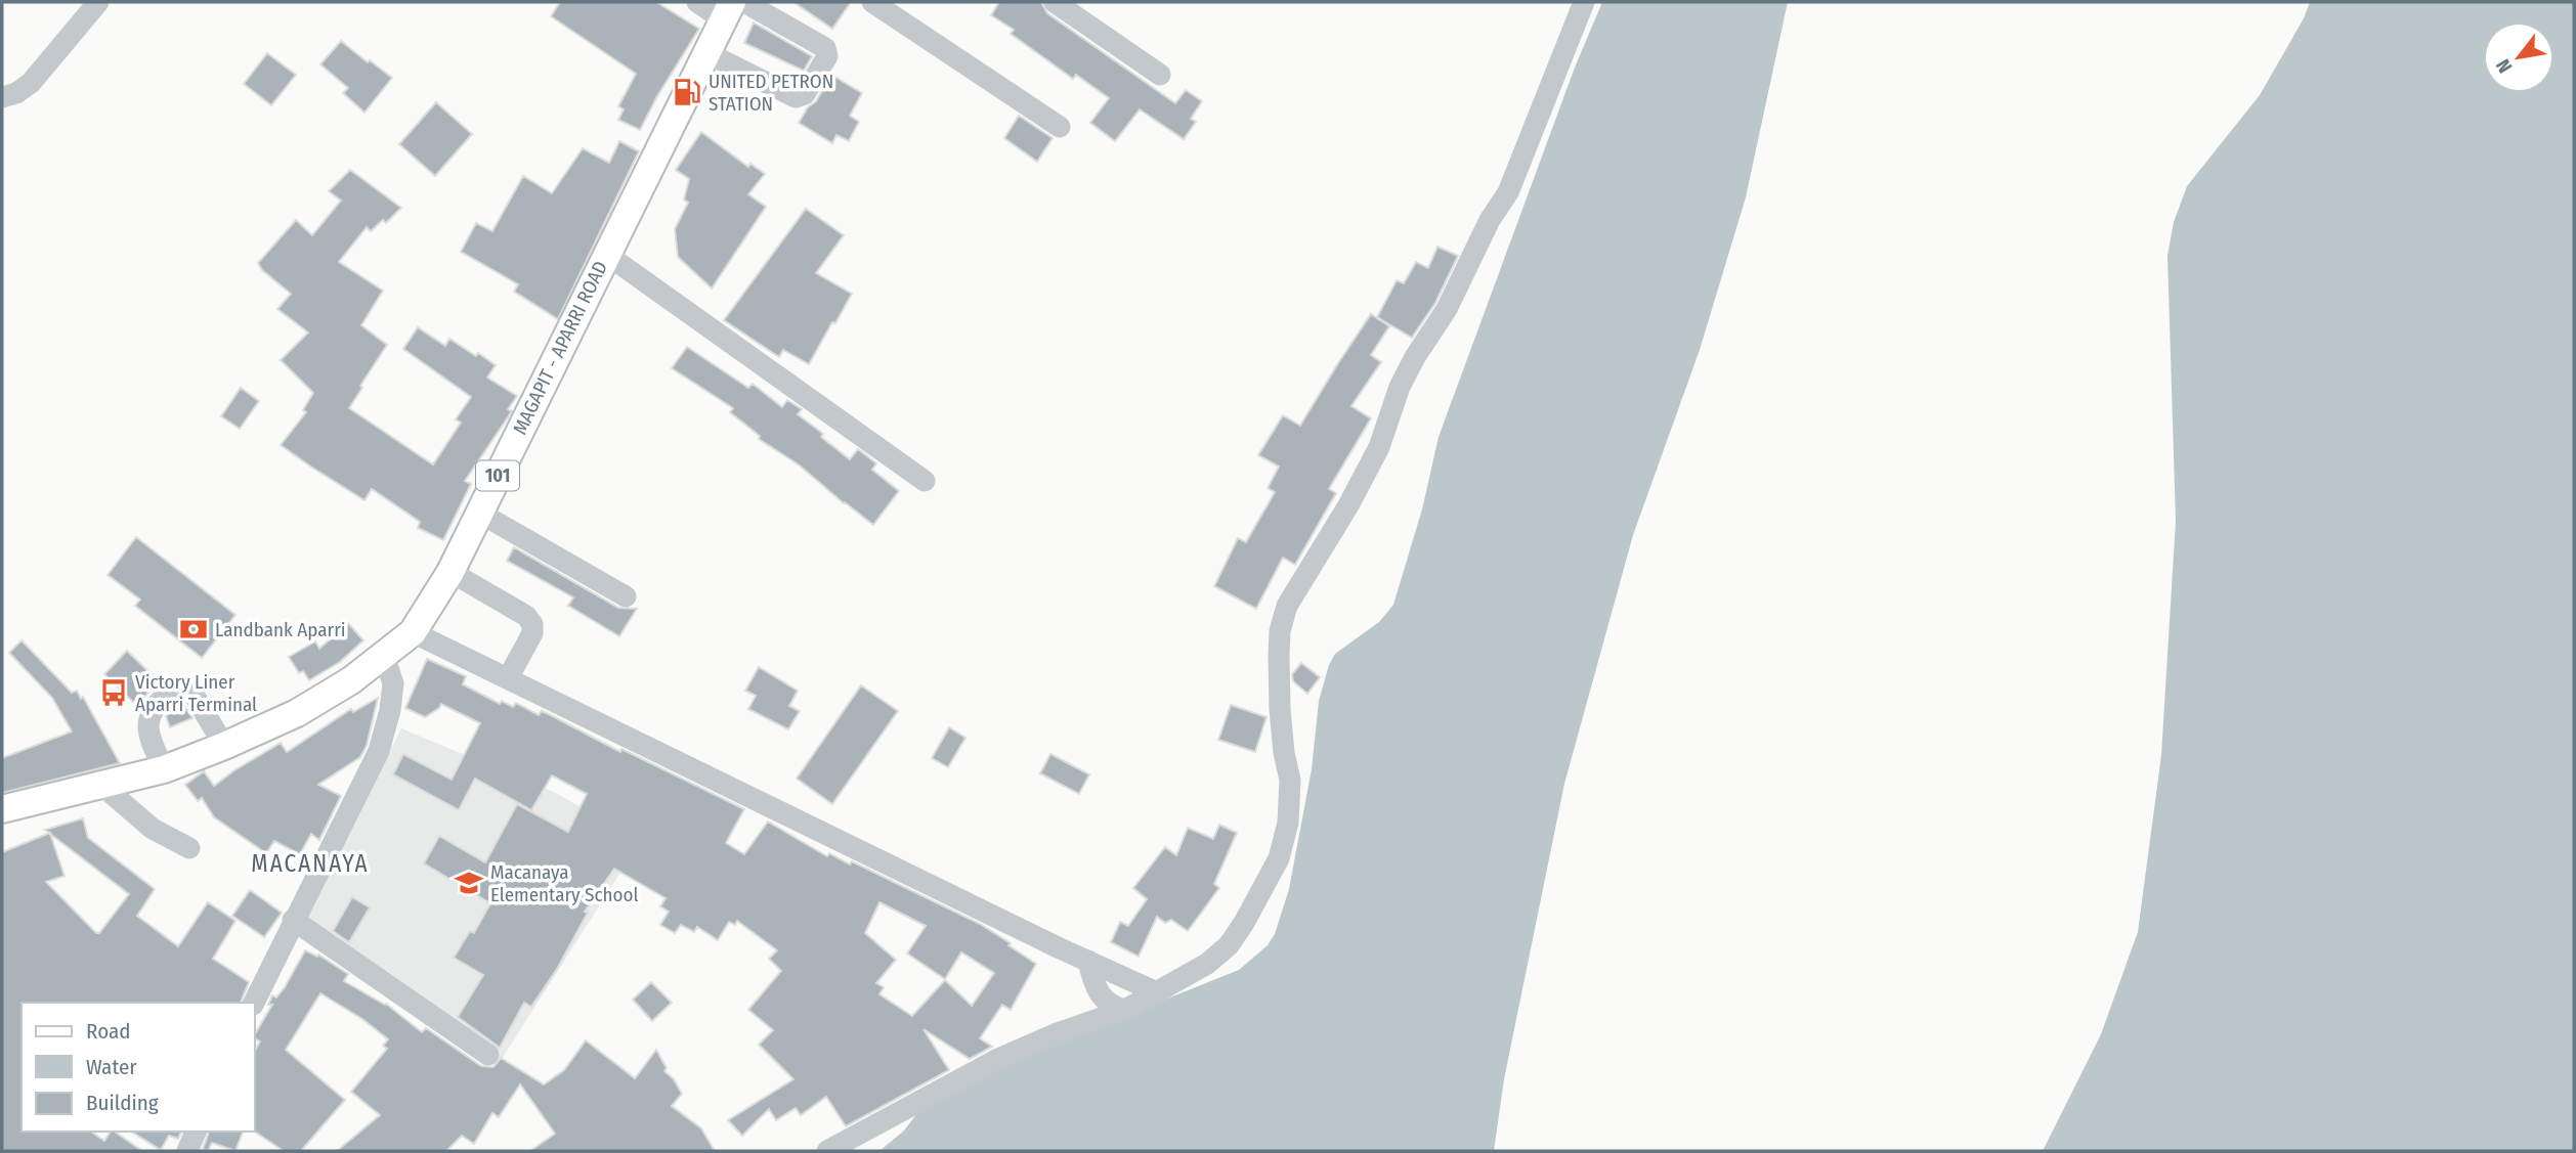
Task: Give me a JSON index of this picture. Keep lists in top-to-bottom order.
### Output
{
  "streets": {
    "main road": ["MAGAPIT - APARRI ROAD", "101"]
  },
  "districts": ["MACANAYA"],
  "places": {
    "fuel station": ["UNITED PETRON STATION"],
    "bank": ["Landbank Aparri"],
    "bus stop": ["Victory Liner Aparri Terminal"],
    "school or university": ["Macanaya Elementary School"]
  },
  "legend": ["Road", "Water", "Building"],
  "north": "bottom left"
}
